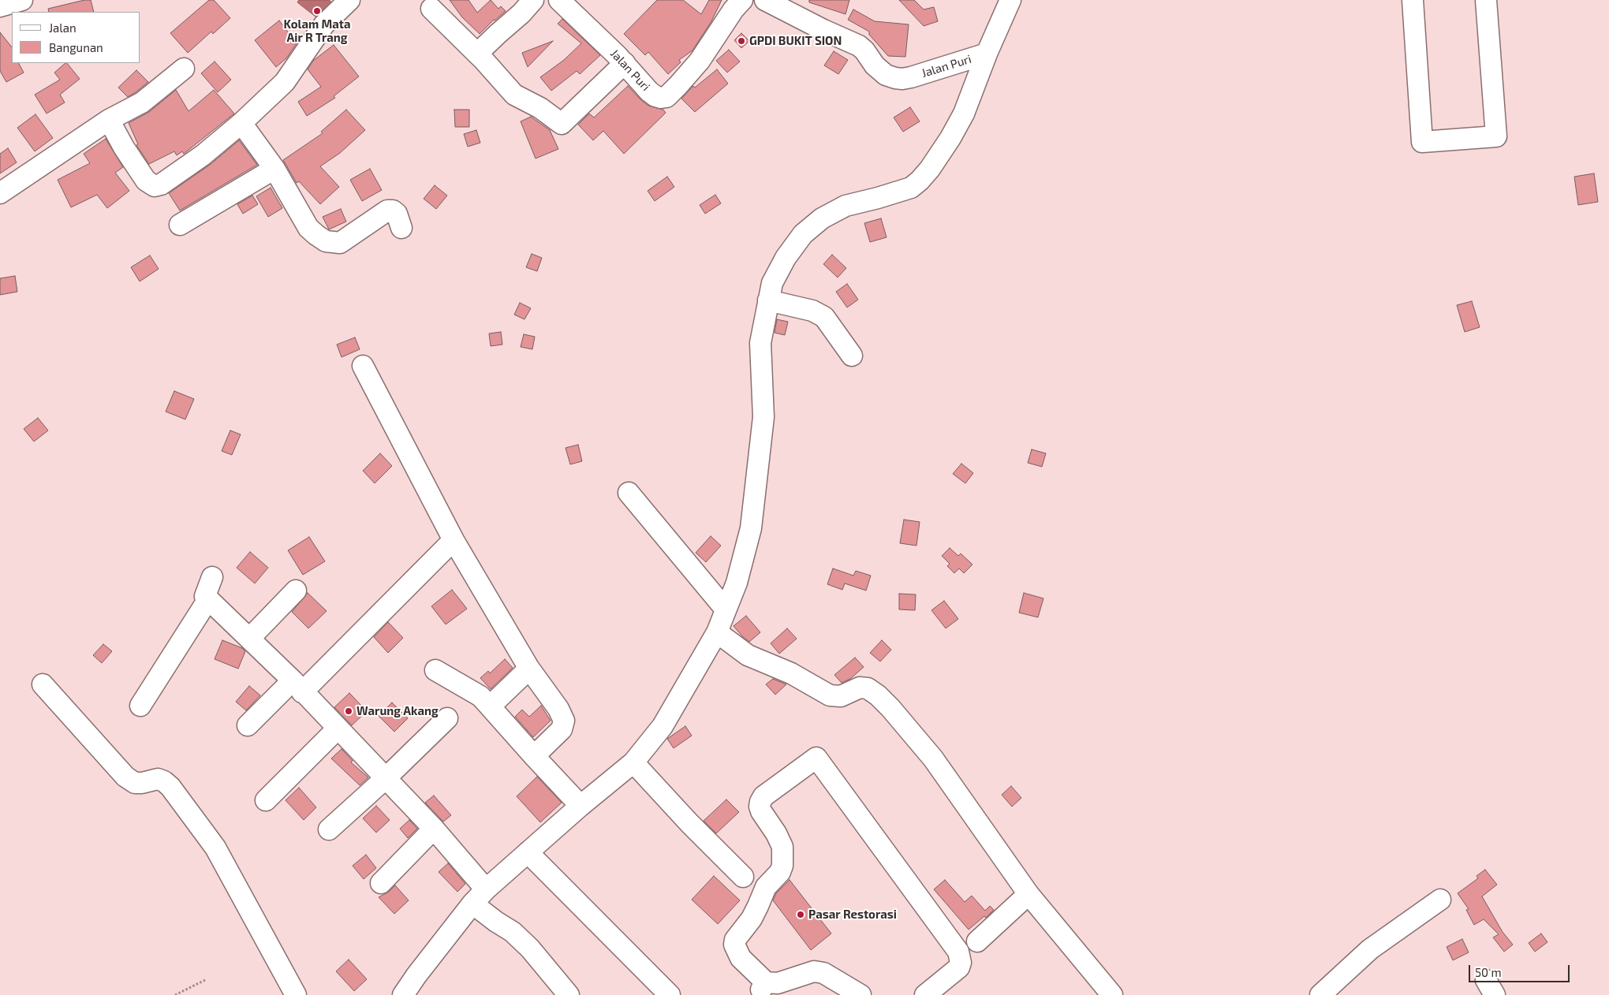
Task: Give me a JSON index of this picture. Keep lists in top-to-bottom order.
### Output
{
  "streets": {
    "street": ["Jalan Puri"]
  },
  "places": [
    "Kolam Mata Air R Trang",
    "GPDI BUKIT SION",
    "Warung Akang",
    "Pasar Restorasi"
  ],
  "legend": ["Jalan", "Bangunan"],
  "scale_bar": "50 m"
}
